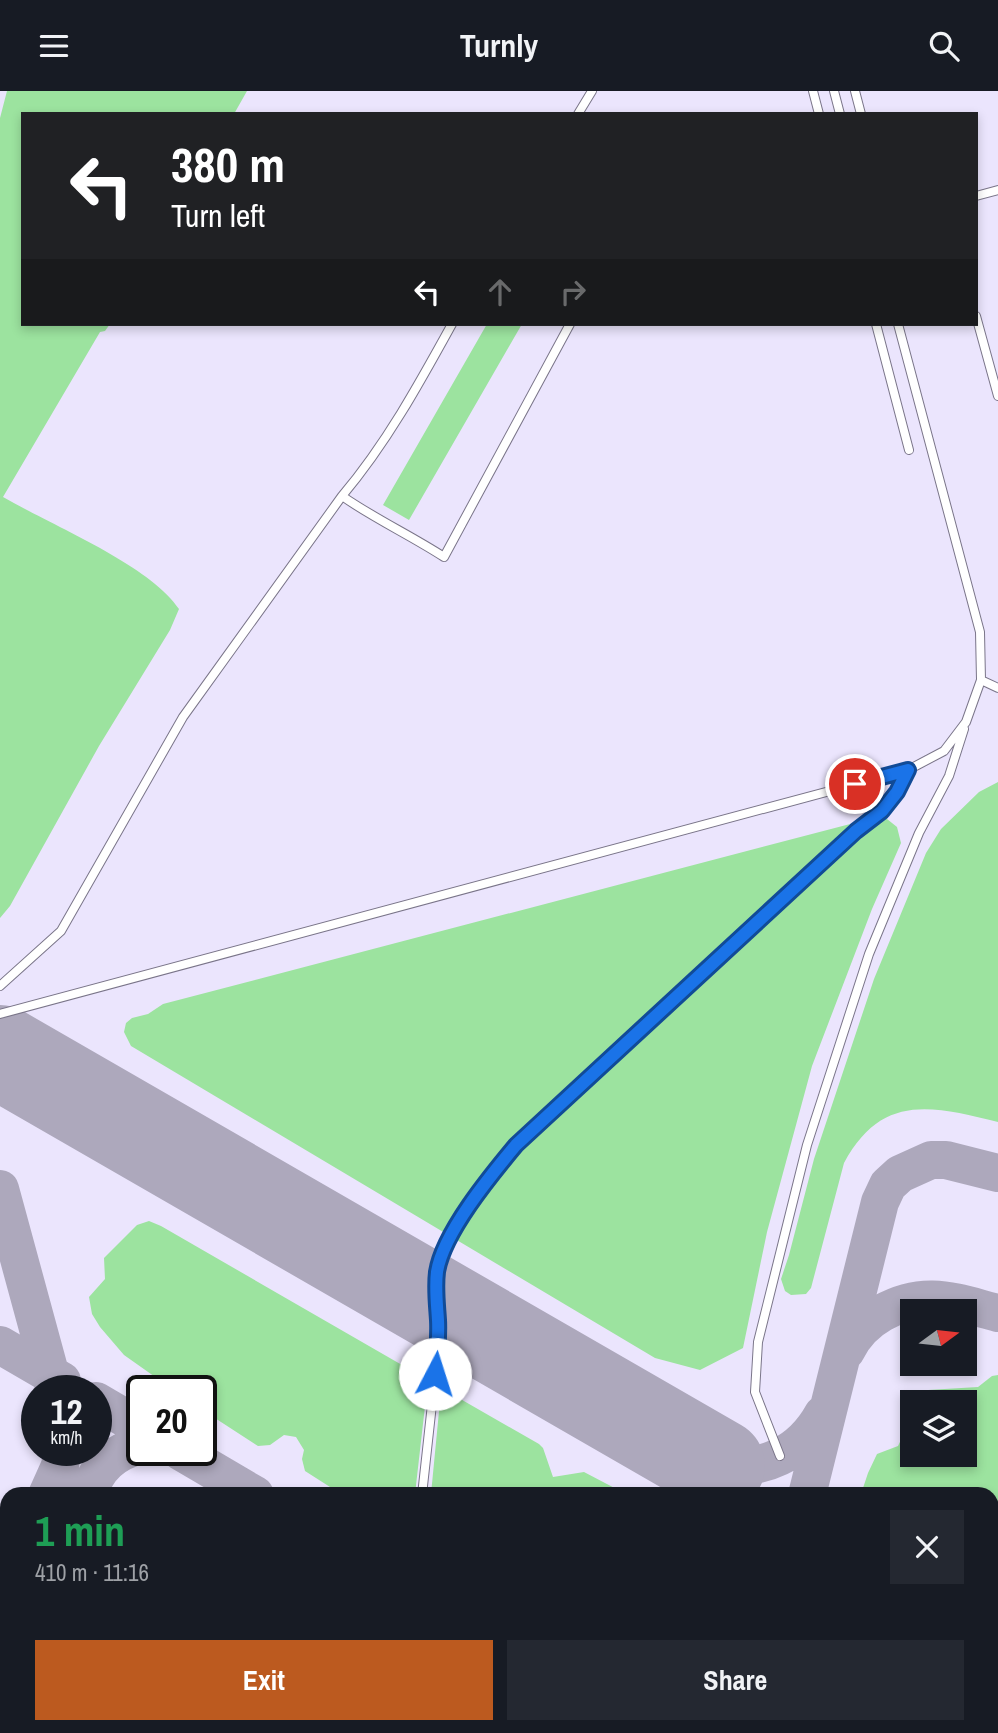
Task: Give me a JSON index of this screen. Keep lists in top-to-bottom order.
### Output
{
  "north": "right",
  "page": {
    "header": "Turnly",
    "turn": ["380 m", "Turn left"],
    "speed": "12 km/h",
    "limit": "20",
    "heading": ["1 min", "410 m · 11:16"],
    "buttons": ["Exit", "Share"]
  }
}
